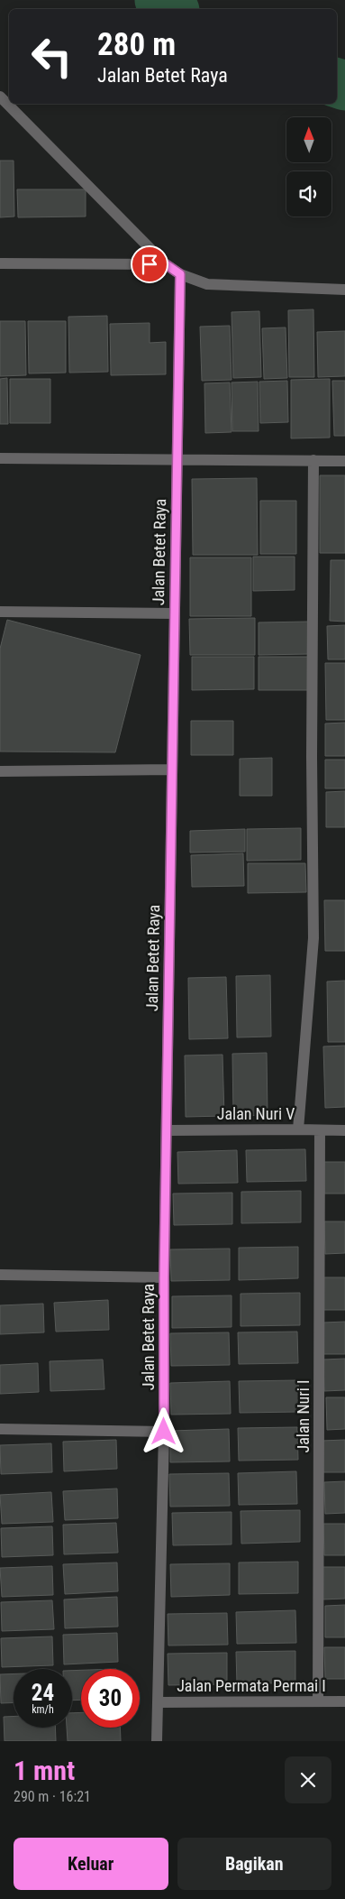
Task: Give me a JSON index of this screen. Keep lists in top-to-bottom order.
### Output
{
  "streets": {
    "street": [
      "Jalan Betet Raya",
      "Jalan Nuri V",
      "Jalan Nuri I",
      "Jalan Permata Permai I"
    ]
  },
  "crossings": [
    ["Jalan Betet Raya", "Jalan Nuri V"],
    ["Jalan Betet Raya", "Jalan Permata Permai I"],
    ["Jalan Nuri V", "Jalan Nuri I"],
    ["Jalan Nuri I", "Jalan Permata Permai I"]
  ],
  "north": "top",
  "page": {
    "turn": ["280 m", "Jalan Betet Raya"],
    "speed": "24 km/h",
    "limit": "30",
    "heading": ["1 mnt", "290 m · 16:21"],
    "buttons": ["Keluar", "Bagikan"]
  }
}
